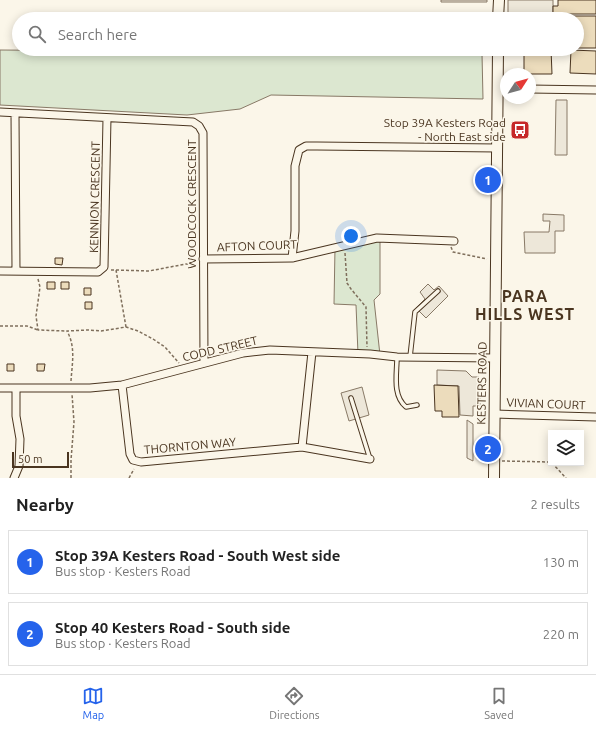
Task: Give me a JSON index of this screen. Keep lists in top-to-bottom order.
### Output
{
  "streets": {
    "main road": ["KESTERS ROAD"],
    "street": [
      "KENNION CRESCENT",
      "WOODCOCK CRESCENT",
      "AFTON COURT",
      "CODD STREET",
      "VIVIAN COURT",
      "THORNTON WAY"
    ]
  },
  "crossings": [
    ["KENNION CRESCENT", "WOODCOCK CRESCENT"],
    ["WOODCOCK CRESCENT", "AFTON COURT"],
    ["WOODCOCK CRESCENT", "CODD STREET"],
    ["CODD STREET", "KESTERS ROAD"],
    ["CODD STREET", "THORNTON WAY"],
    ["KESTERS ROAD", "VIVIAN COURT"]
  ],
  "districts": ["PARA HILLS WEST"],
  "places": {
    "bus stop": ["Stop 39A Kesters Road - North East side"]
  },
  "scale_bar": "50 m",
  "north": "top right",
  "page": {
    "search": "Search here",
    "pins": ["1", "2"],
    "scale": "50 m",
    "heading": ["Nearby", "2 results"],
    "list": [
      {
        "mark": "1",
        "name": "Stop 39A Kesters Road - South West side",
        "note": "Bus stop · Kesters Road",
        "value": "130 m"
      },
      {
        "mark": "2",
        "name": "Stop 40 Kesters Road - South side",
        "note": "Bus stop · Kesters Road",
        "value": "220 m"
      }
    ],
    "nav": ["Map", "Directions", "Saved"]
  }
}
